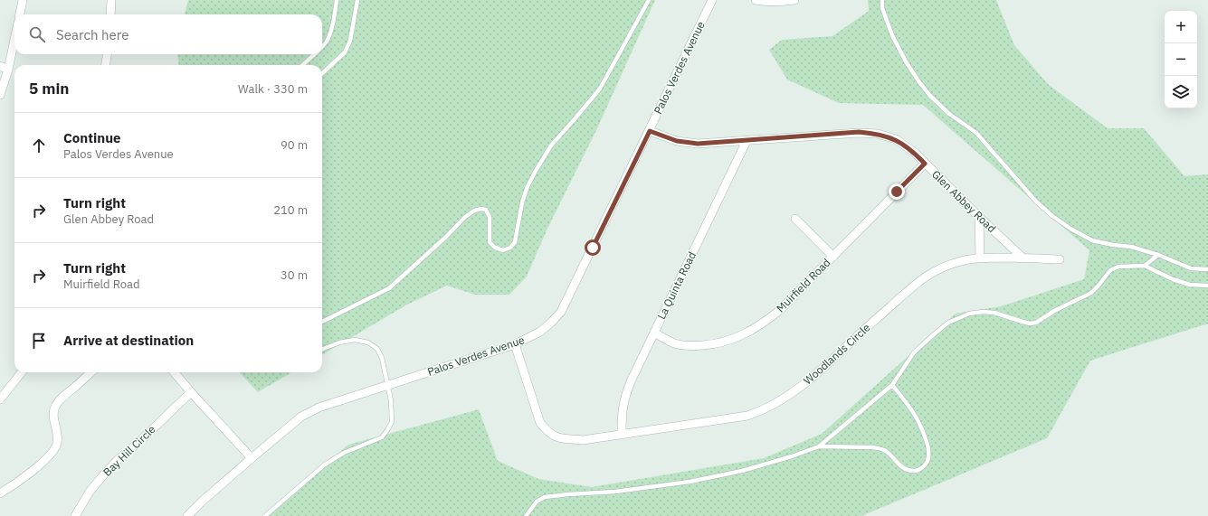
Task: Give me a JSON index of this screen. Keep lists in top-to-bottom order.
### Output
{
  "streets": {
    "street": [
      "Palos Verdes Avenue",
      "Glen Abbey Road",
      "La Quinta Road",
      "Muirfield Road",
      "Woodlands Circle",
      "Bay Hill Circle"
    ]
  },
  "crossings": [
    ["Palos Verdes Avenue", "Glen Abbey Road"],
    ["Palos Verdes Avenue", "Woodlands Circle"],
    ["Glen Abbey Road", "La Quinta Road"],
    ["Glen Abbey Road", "Muirfield Road"],
    ["Glen Abbey Road", "Woodlands Circle"],
    ["La Quinta Road", "Muirfield Road"],
    ["La Quinta Road", "Woodlands Circle"]
  ],
  "page": {
    "map_buttons": ["+", "−"],
    "search": "Search here",
    "heading": ["5 min", "Walk · 330 m"],
    "list": [
      ["Continue", "Palos Verdes Avenue", "90 m"],
      ["Turn right", "Glen Abbey Road", "210 m"],
      ["Turn right", "Muirfield Road", "30 m"],
      "Arrive at destination"
    ]
  }
}
